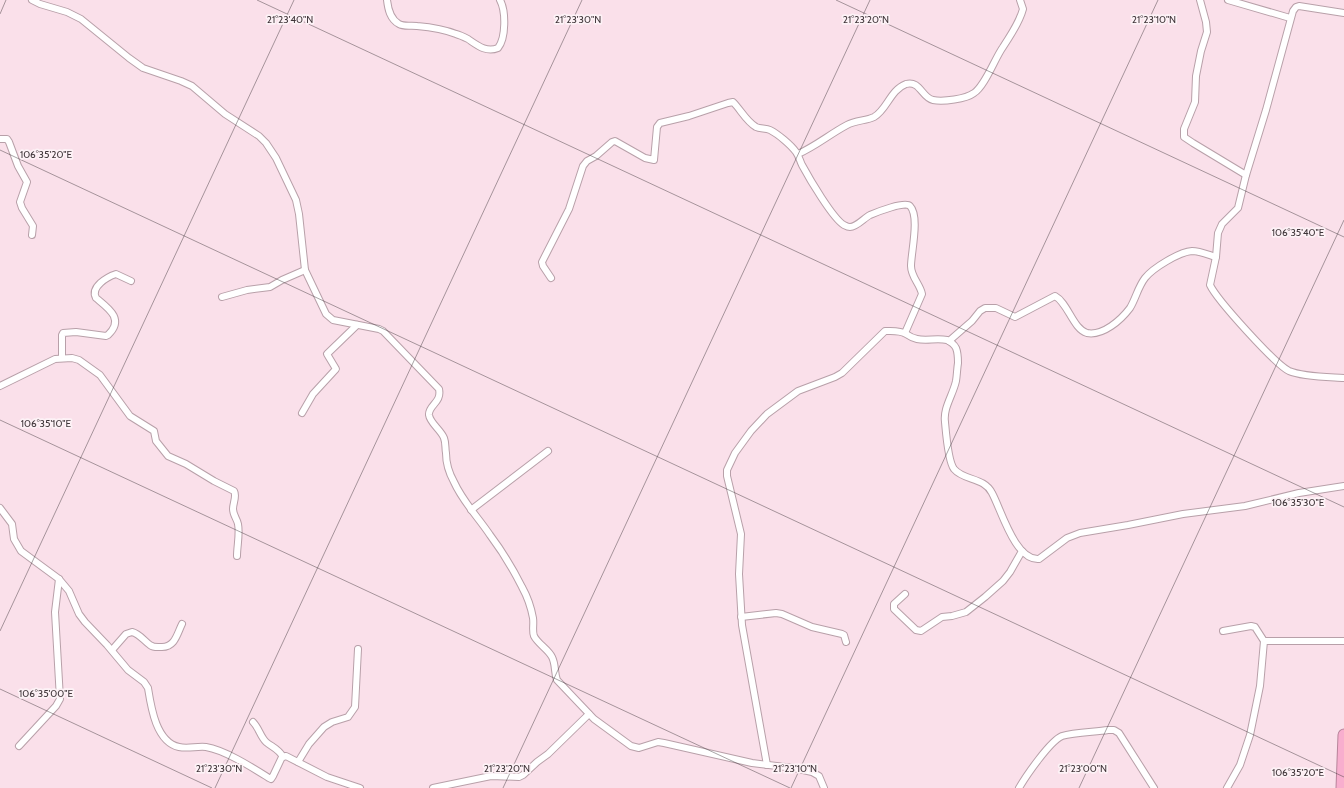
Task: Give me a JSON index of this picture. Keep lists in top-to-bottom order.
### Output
{
  "coordinates": [
    "21°23'40\"N",
    "21°23'30\"N",
    "21°23'20\"N",
    "21°23'10\"N",
    "106°35'20\"E",
    "106°35'40\"E",
    "106°35'10\"E",
    "106°35'30\"E",
    "106°35'00\"E",
    "21°23'00\"N"
  ]
}
